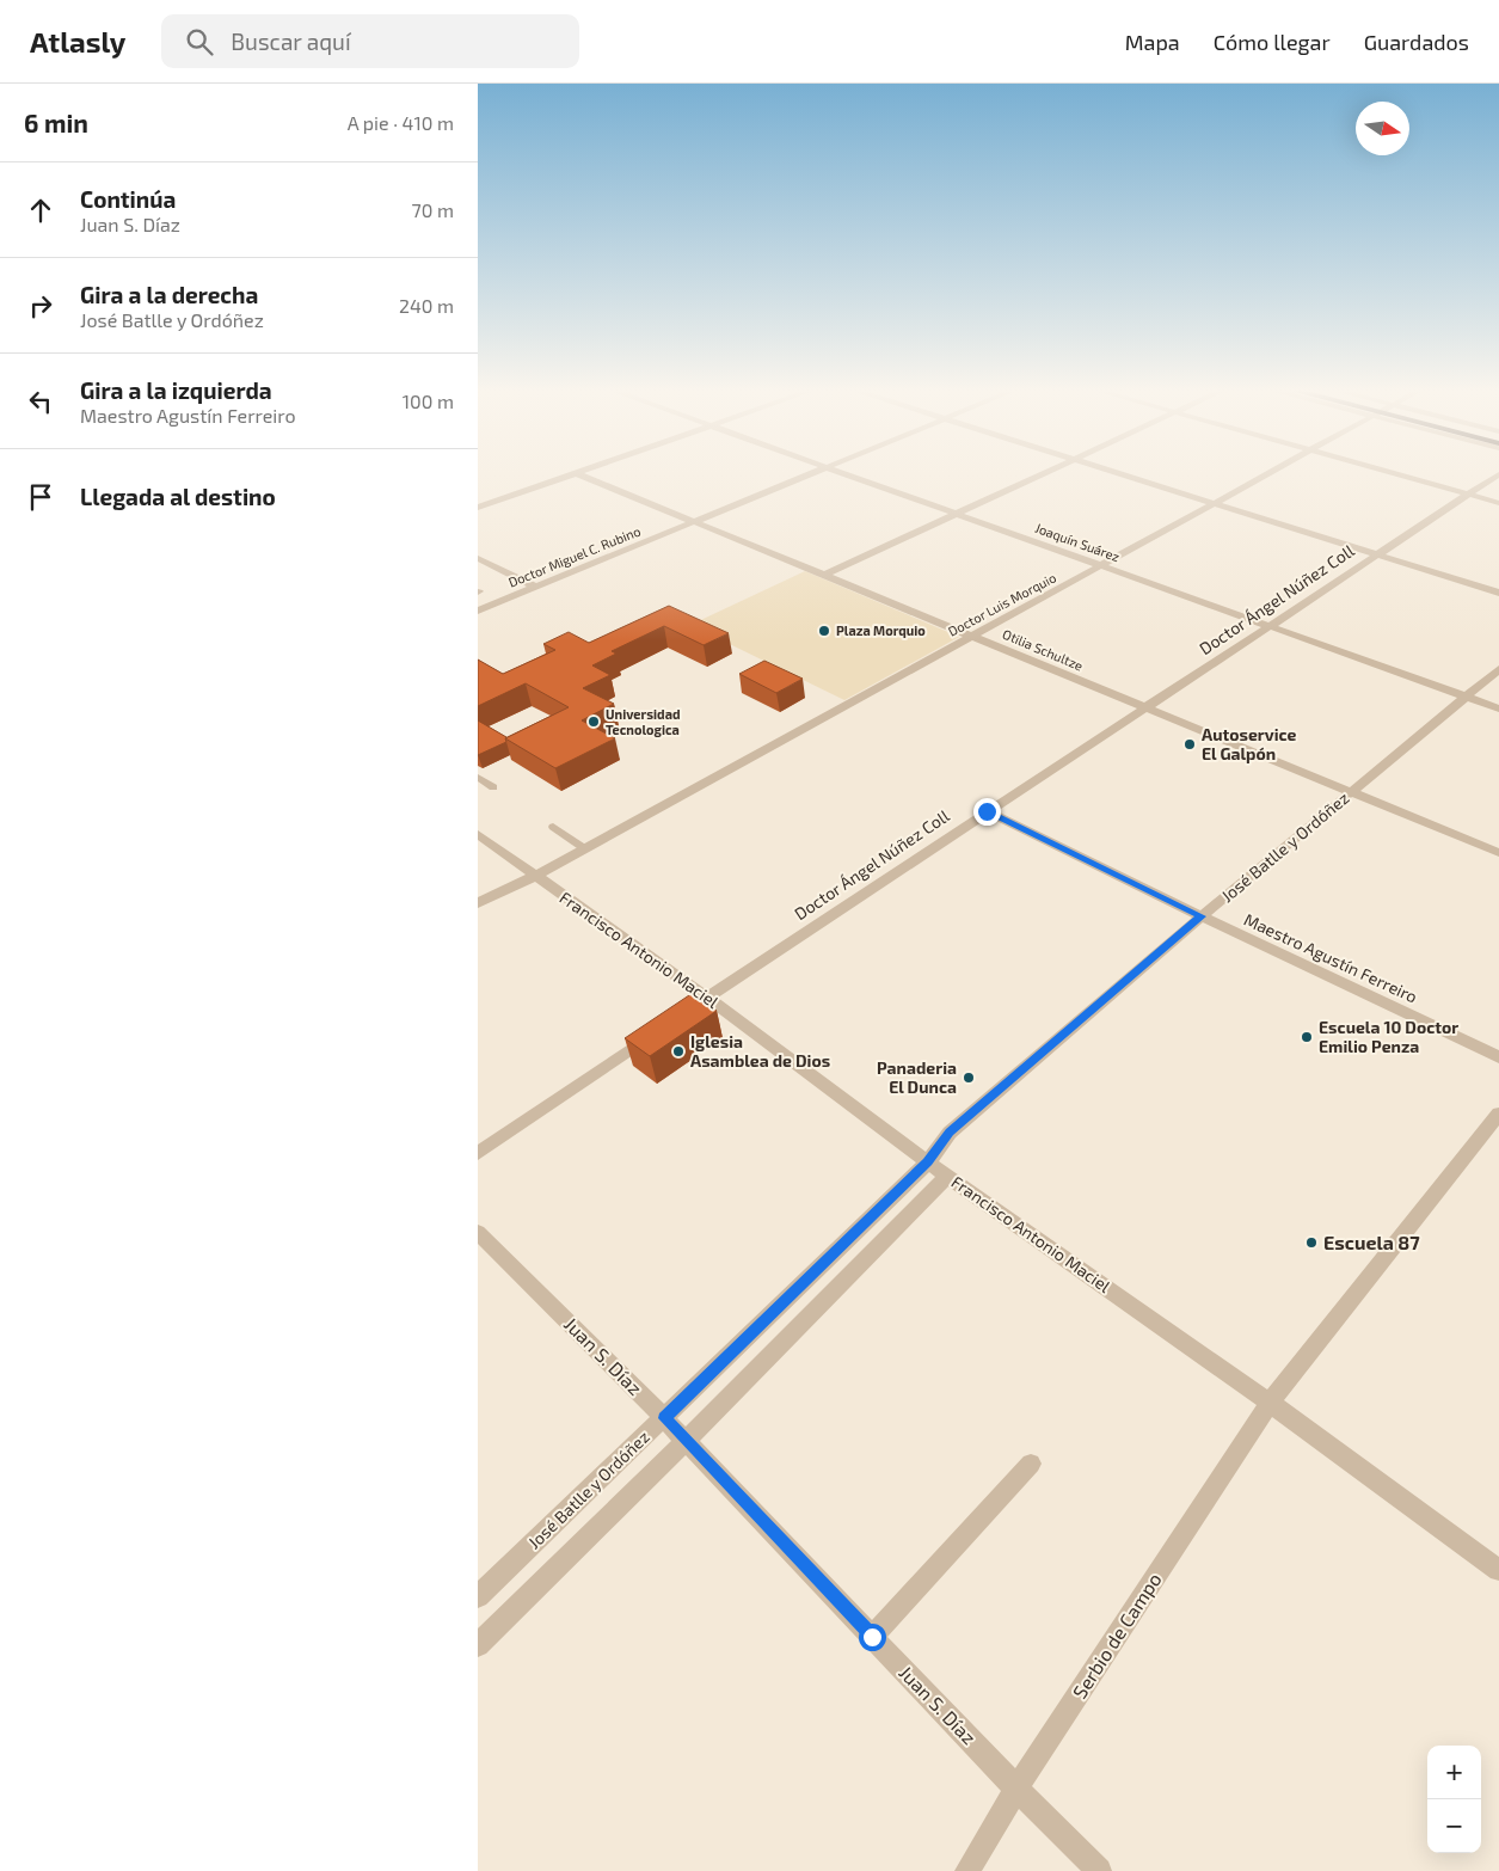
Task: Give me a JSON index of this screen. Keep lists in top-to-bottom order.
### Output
{
  "streets": {
    "street": [
      "Joaquín Suárez",
      "Doctor Miguel C. Rubino",
      "Doctor Ángel Núñez Coll",
      "Doctor Luis Morquio",
      "Otilia Schultze",
      "José Batlle y Ordóñez",
      "Francisco Antonio Maciel",
      "Maestro Agustín Ferreiro",
      "Juan S. Díaz",
      "Serbio de Campo"
    ]
  },
  "crossings": [
    ["Joaquín Suárez", "Doctor Ángel Núñez Coll"],
    ["Joaquín Suárez", "Doctor Luis Morquio"],
    ["Joaquín Suárez", "José Batlle y Ordóñez"],
    ["Doctor Miguel C. Rubino", "Otilia Schultze"],
    ["Doctor Ángel Núñez Coll", "Otilia Schultze"],
    ["Doctor Ángel Núñez Coll", "Francisco Antonio Maciel"],
    ["Doctor Ángel Núñez Coll", "Maestro Agustín Ferreiro"],
    ["Doctor Luis Morquio", "Otilia Schultze"],
    ["Doctor Luis Morquio", "Francisco Antonio Maciel"],
    ["Otilia Schultze", "José Batlle y Ordóñez"],
    ["José Batlle y Ordóñez", "Francisco Antonio Maciel"],
    ["José Batlle y Ordóñez", "Maestro Agustín Ferreiro"],
    ["José Batlle y Ordóñez", "Juan S. Díaz"],
    ["Francisco Antonio Maciel", "Serbio de Campo"],
    ["Juan S. Díaz", "Serbio de Campo"]
  ],
  "places": [
    "Plaza Morquio",
    "Universidad Tecnologica",
    "Autoservice El Galpón",
    "Escuela 10 Doctor Emilio Penza",
    "Iglesia Asamblea de Dios",
    "Panaderia El Dunca",
    "Escuela 87"
  ],
  "north": "right",
  "page": {
    "header": "Atlasly",
    "search": "Buscar aquí",
    "nav": ["Mapa", "Cómo llegar", "Guardados"],
    "heading": ["6 min", "A pie · 410 m"],
    "list": [
      ["Continúa", "Juan S. Díaz", "70 m"],
      ["Gira a la derecha", "José Batlle y Ordóñez", "240 m"],
      ["Gira a la izquierda", "Maestro Agustín Ferreiro", "100 m"],
      "Llegada al destino"
    ],
    "map_buttons": ["+", "−"]
  }
}
